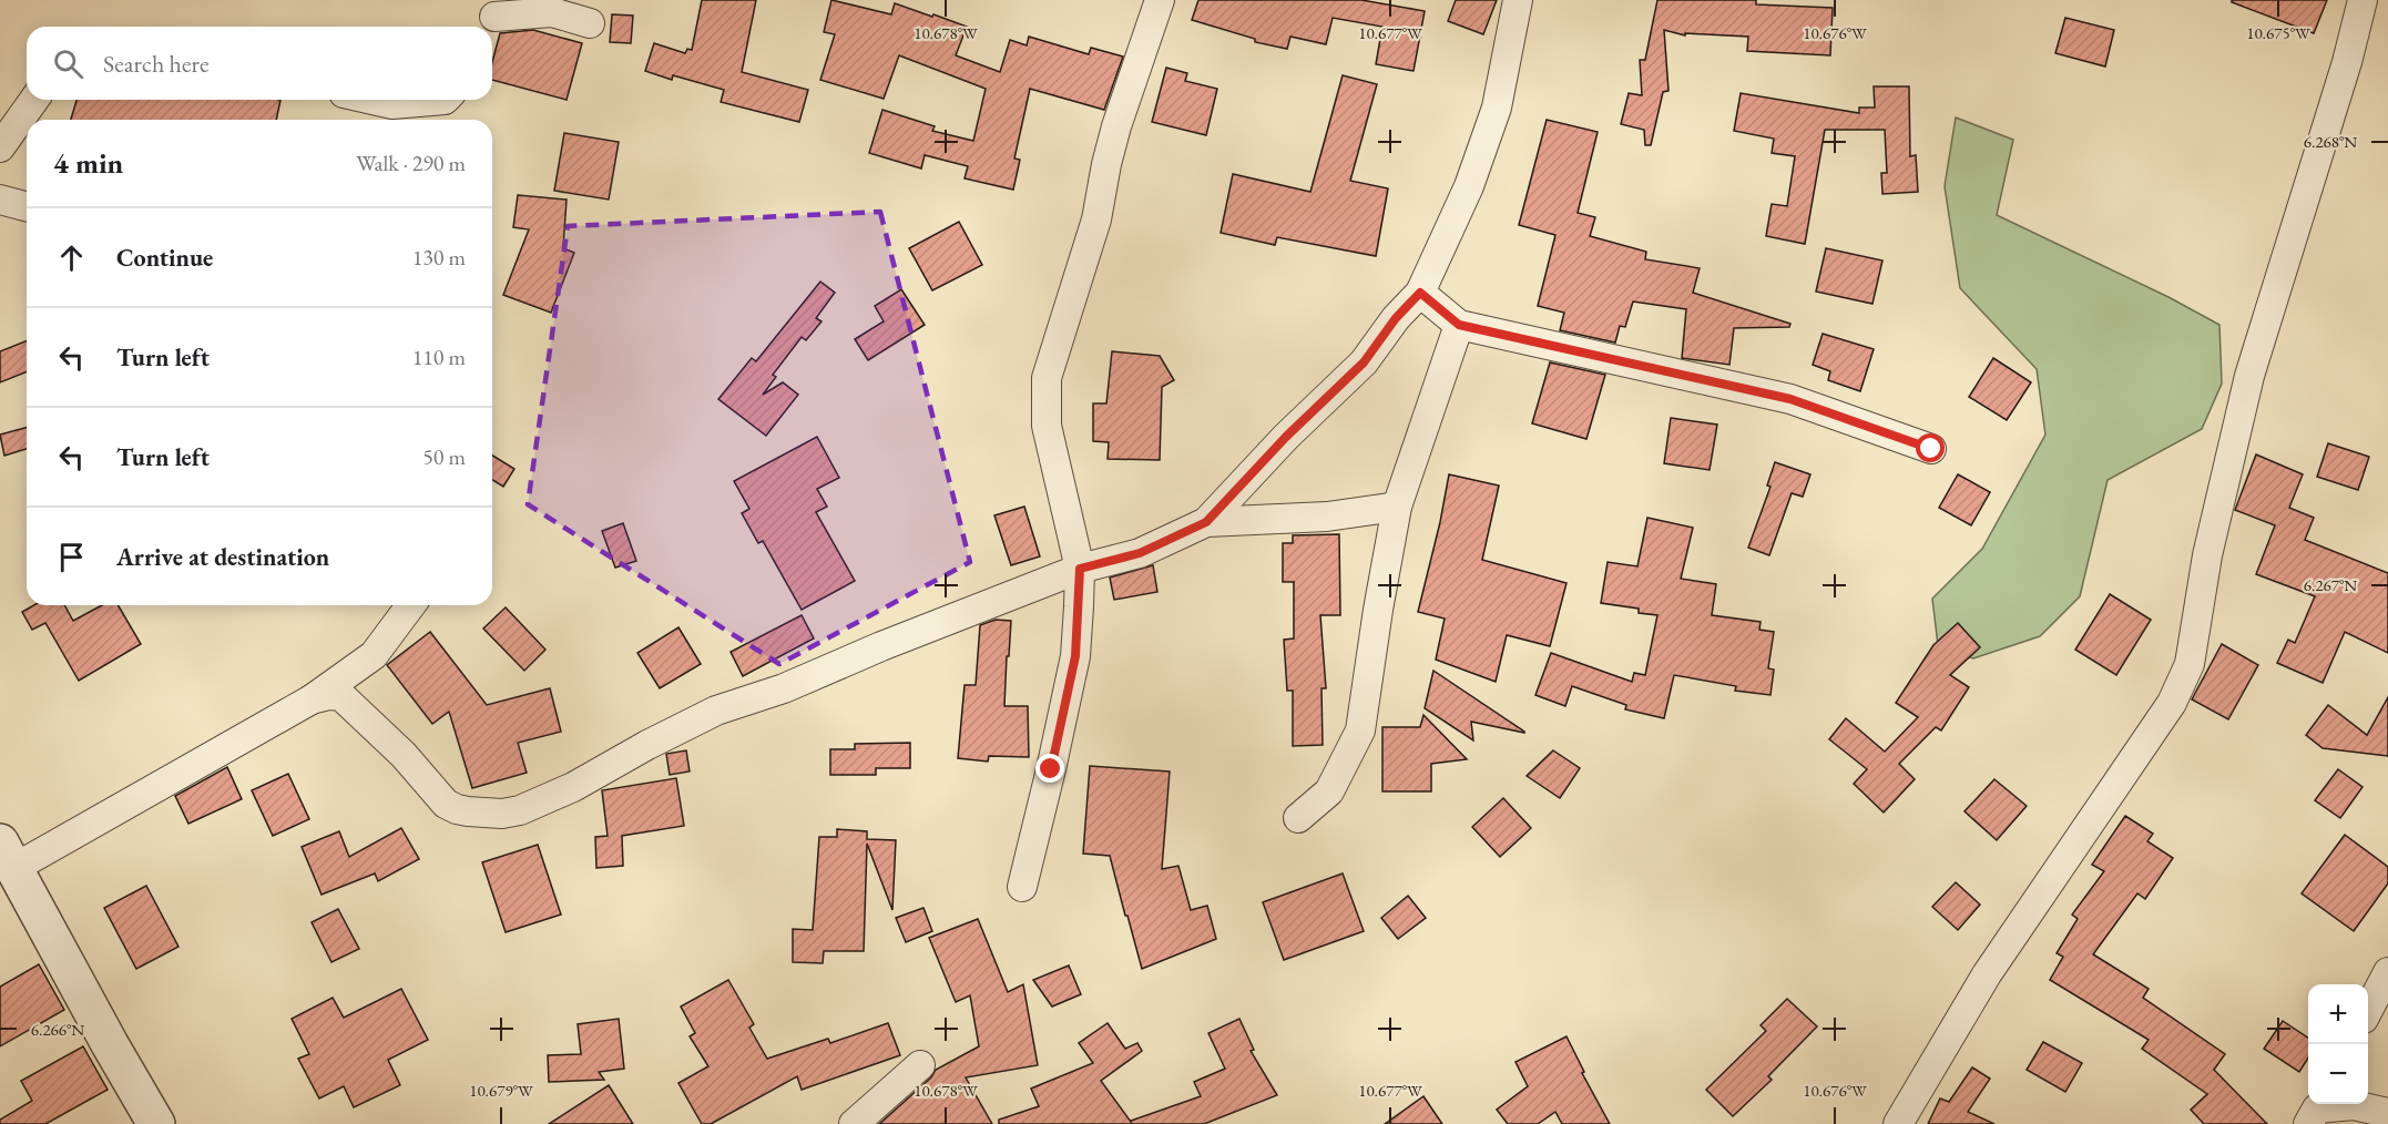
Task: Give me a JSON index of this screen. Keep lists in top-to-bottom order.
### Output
{
  "page": {
    "search": "Search here",
    "heading": ["4 min", "Walk · 290 m"],
    "list": [
      ["Continue", "130 m"],
      ["Turn left", "110 m"],
      ["Turn left", "50 m"],
      "Arrive at destination"
    ],
    "map_buttons": ["+", "−"]
  },
  "coordinates": [
    "10.678°W",
    "10.677°W",
    "10.676°W",
    "10.675°W",
    "6.268°N",
    "6.267°N",
    "6.266°N",
    "10.679°W"
  ]
}
